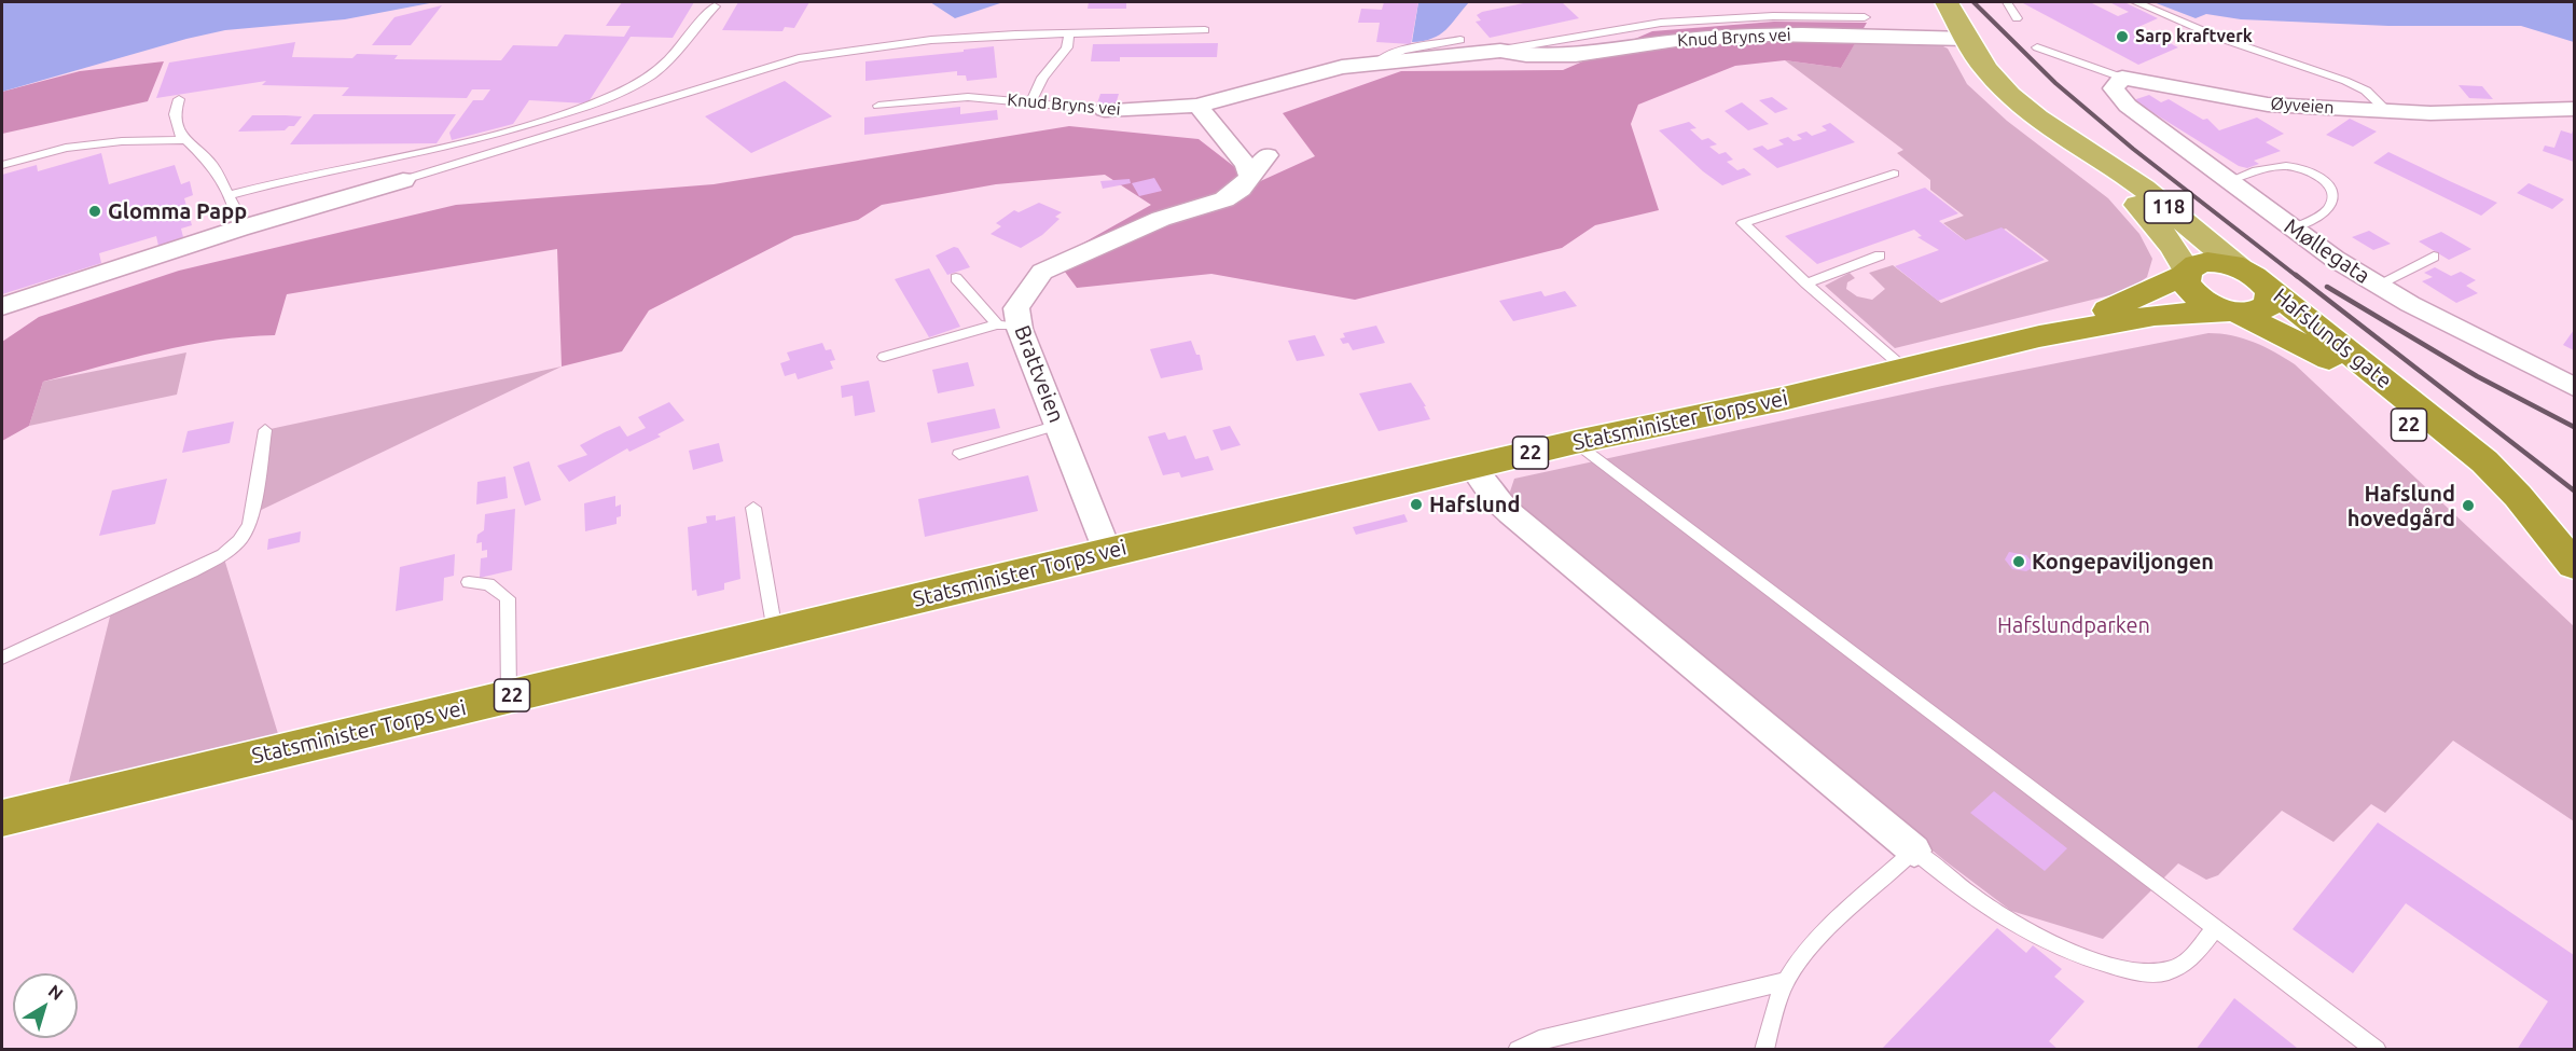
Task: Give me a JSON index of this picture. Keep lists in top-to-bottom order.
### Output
{
  "streets": {
    "highway": ["Hafslunds gate", "Statsminister Torps vei", "22"],
    "main road": ["118"],
    "street": [
      "Knud Bryns vei",
      "Øyveien",
      "Møllegata",
      "Brattveien"
    ]
  },
  "crossings": [
    ["Knud Bryns vei", "118"],
    ["Øyveien", "Møllegata"],
    ["118", "Statsminister Torps vei"],
    ["118", "22"],
    ["Hafslunds gate", "Statsminister Torps vei"],
    ["Hafslunds gate", "22"],
    ["Brattveien", "Statsminister Torps vei"],
    ["Statsminister Torps vei", "22"]
  ],
  "parks": ["Hafslundparken"],
  "places": [
    "Sarp kraftverk",
    "Glomma Papp",
    "Hafslund",
    "Hafslund hovedgård",
    "Kongepaviljongen"
  ],
  "north": "top right"
}
